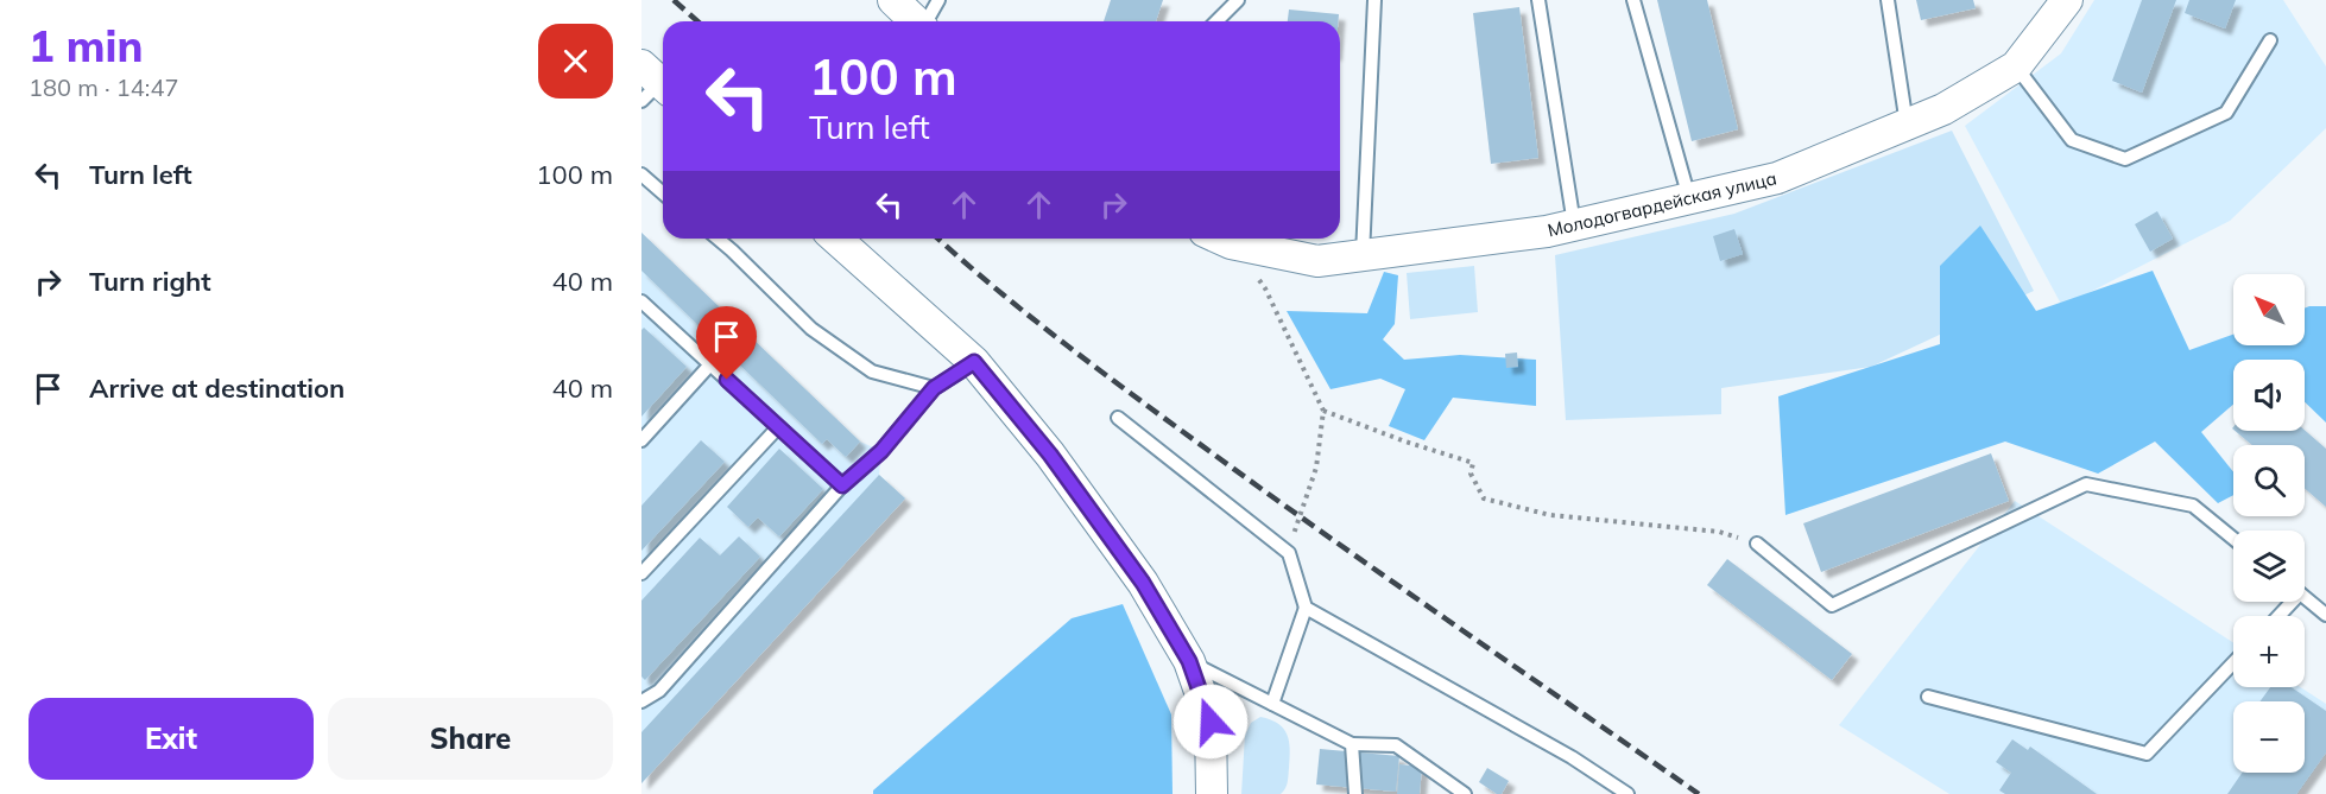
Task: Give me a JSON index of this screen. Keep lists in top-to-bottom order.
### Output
{
  "streets": {
    "street": ["Молодогвардейская улица"]
  },
  "north": "top left",
  "page": {
    "heading": ["1 min", "180 m · 14:47"],
    "turn": ["100 m", "Turn left"],
    "list": [
      {
        "name": "Turn left",
        "value": "100 m"
      },
      {
        "name": "Turn right",
        "value": "40 m"
      },
      {
        "name": "Arrive at destination",
        "value": "40 m"
      }
    ],
    "map_buttons": ["+", "−"],
    "buttons": ["Exit", "Share"]
  }
}
